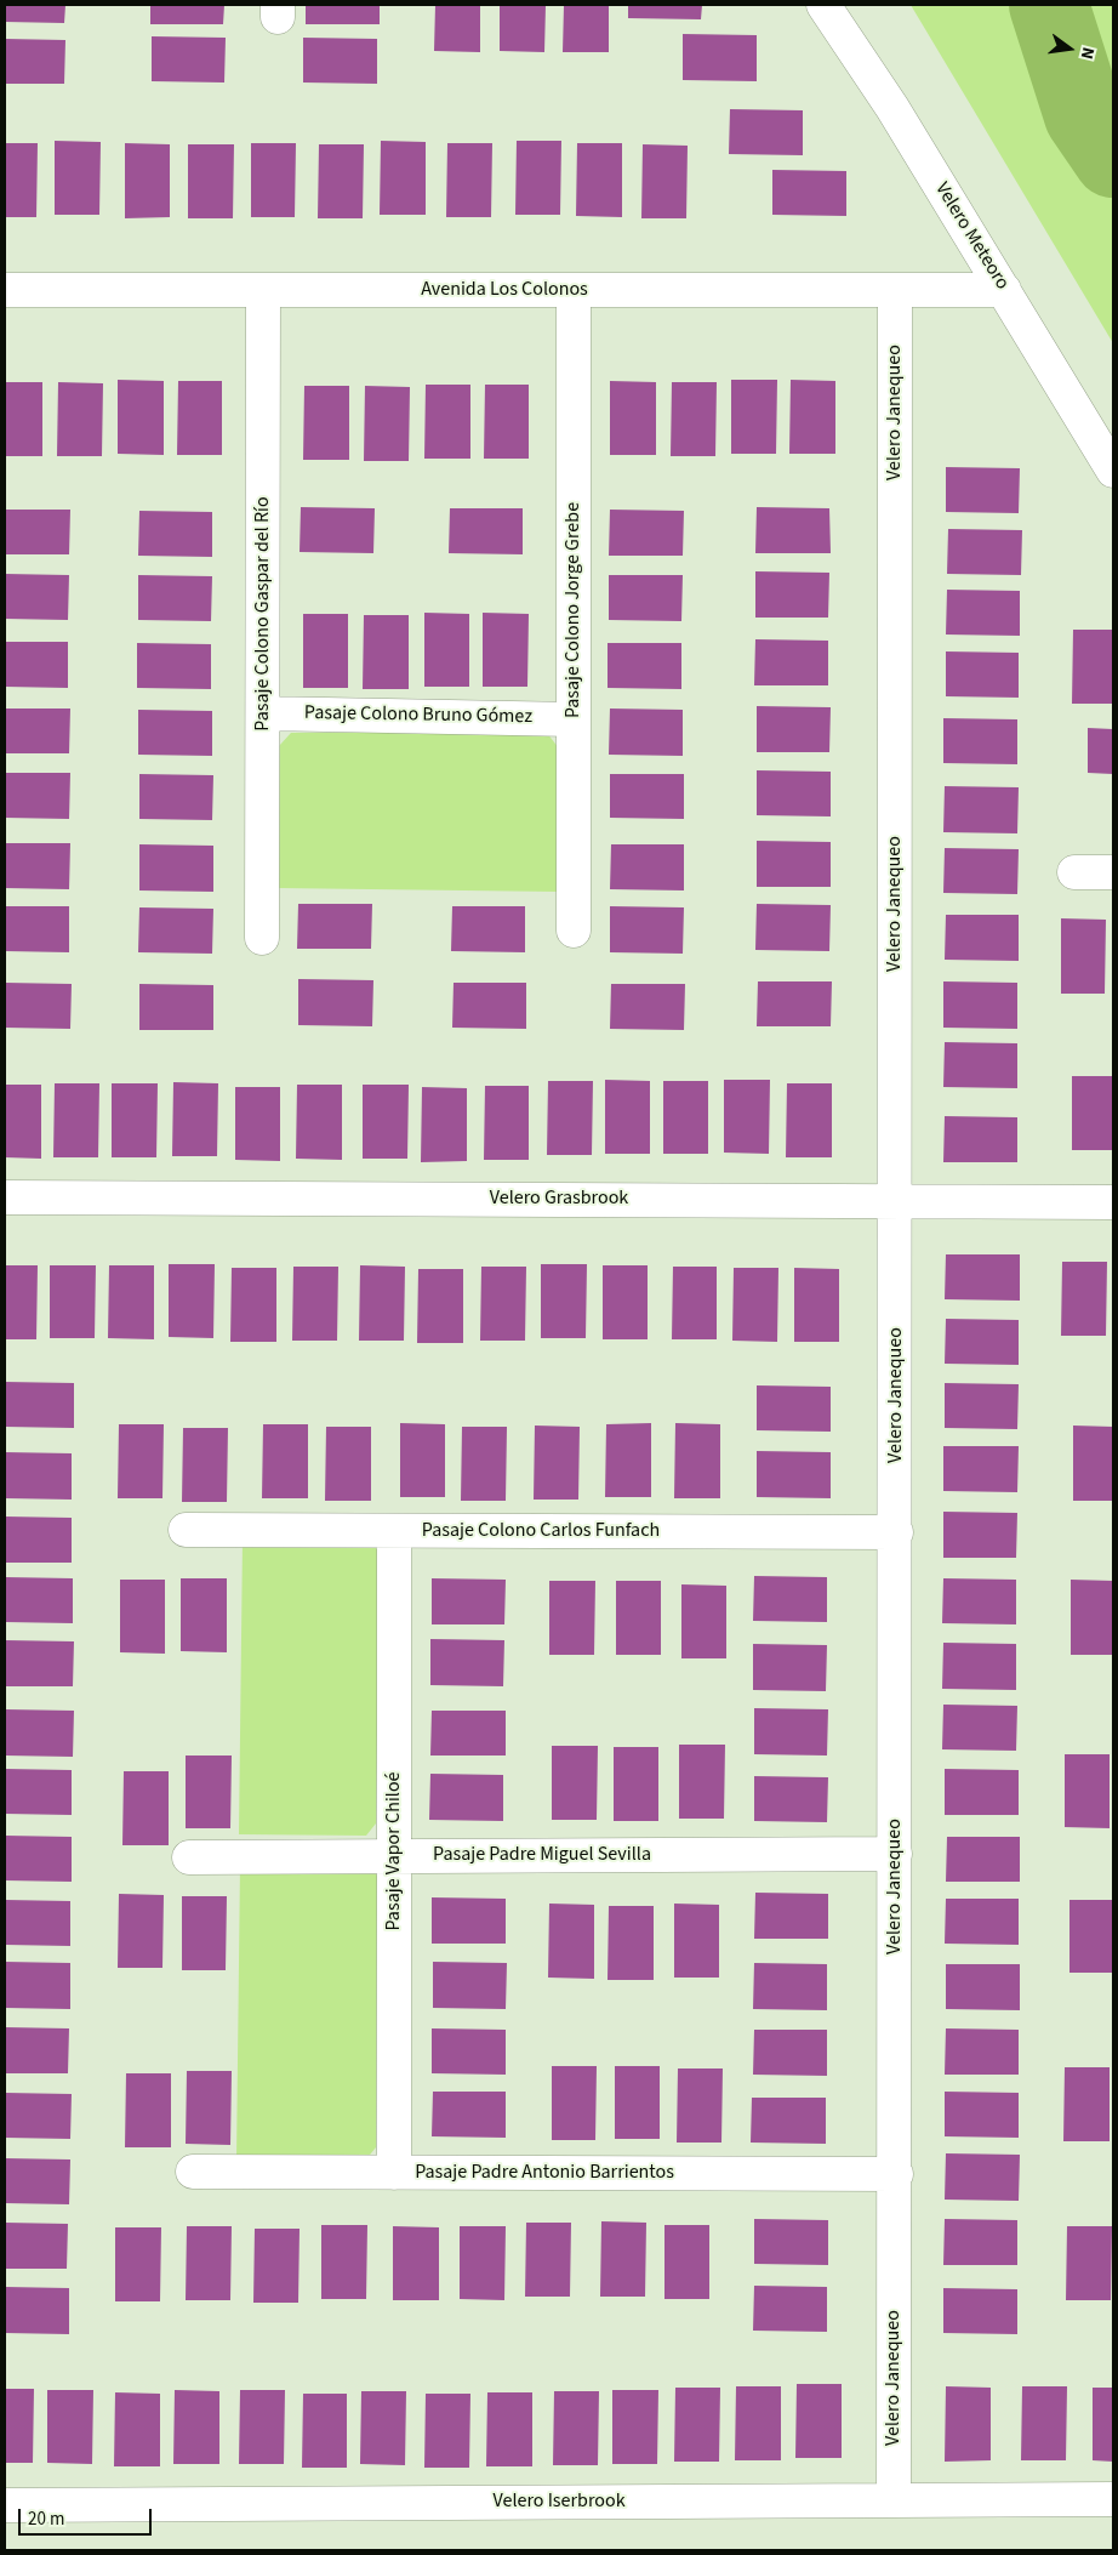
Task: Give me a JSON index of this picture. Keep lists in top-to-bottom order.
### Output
{
  "streets": {
    "street": [
      "Velero Meteoro",
      "Avenida Los Colonos",
      "Velero Janequeo",
      "Pasaje Colono Jorge Grebe",
      "Pasaje Colono Gaspar del Río",
      "Pasaje Colono Bruno Gómez",
      "Velero Grasbrook",
      "Pasaje Colono Carlos Funfach",
      "Pasaje Vapor Chiloé",
      "Pasaje Padre Miguel Sevilla",
      "Pasaje Padre Antonio Barrientos",
      "Velero Iserbrook"
    ]
  },
  "crossings": [
    ["Velero Meteoro", "Avenida Los Colonos"],
    ["Avenida Los Colonos", "Velero Janequeo"],
    ["Avenida Los Colonos", "Pasaje Colono Jorge Grebe"],
    ["Avenida Los Colonos", "Pasaje Colono Gaspar del Río"],
    ["Velero Janequeo", "Velero Grasbrook"],
    ["Velero Janequeo", "Pasaje Colono Carlos Funfach"],
    ["Velero Janequeo", "Pasaje Padre Miguel Sevilla"],
    ["Velero Janequeo", "Pasaje Padre Antonio Barrientos"],
    ["Velero Janequeo", "Velero Iserbrook"],
    ["Pasaje Colono Jorge Grebe", "Pasaje Colono Bruno Gómez"],
    ["Pasaje Colono Gaspar del Río", "Pasaje Colono Bruno Gómez"],
    ["Pasaje Colono Carlos Funfach", "Pasaje Vapor Chiloé"],
    ["Pasaje Vapor Chiloé", "Pasaje Padre Miguel Sevilla"],
    ["Pasaje Vapor Chiloé", "Pasaje Padre Antonio Barrientos"]
  ],
  "scale_bar": "20 m",
  "north": "right"
}
